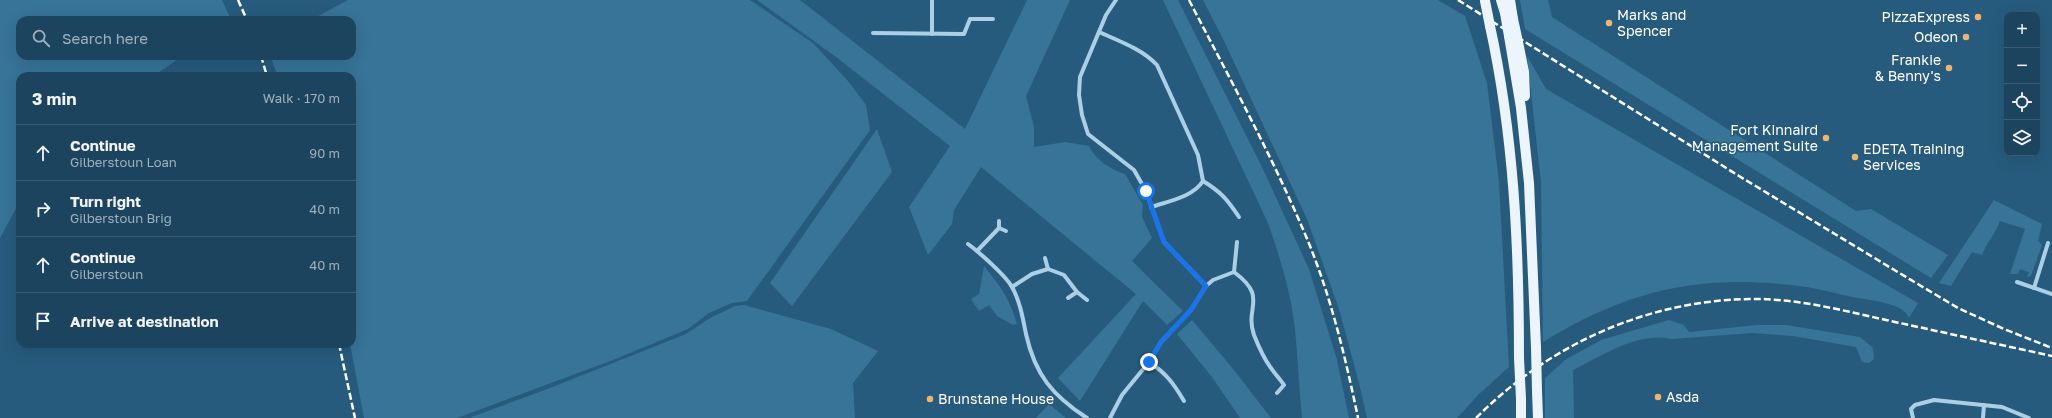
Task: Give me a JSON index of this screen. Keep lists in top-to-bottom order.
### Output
{
  "places": [
    "PizzaExpress",
    "Marks and Spencer",
    "Odeon",
    "Frankie & Benny's",
    "Fort Kinnaird Management Suite",
    "EDETA Training Services",
    "Asda",
    "Brunstane House"
  ],
  "page": {
    "map_buttons": ["+", "−"],
    "search": "Search here",
    "heading": ["3 min", "Walk · 170 m"],
    "list": [
      ["Continue", "Gilberstoun Loan", "90 m"],
      ["Turn right", "Gilberstoun Brig", "40 m"],
      ["Continue", "Gilberstoun", "40 m"],
      "Arrive at destination"
    ]
  }
}
